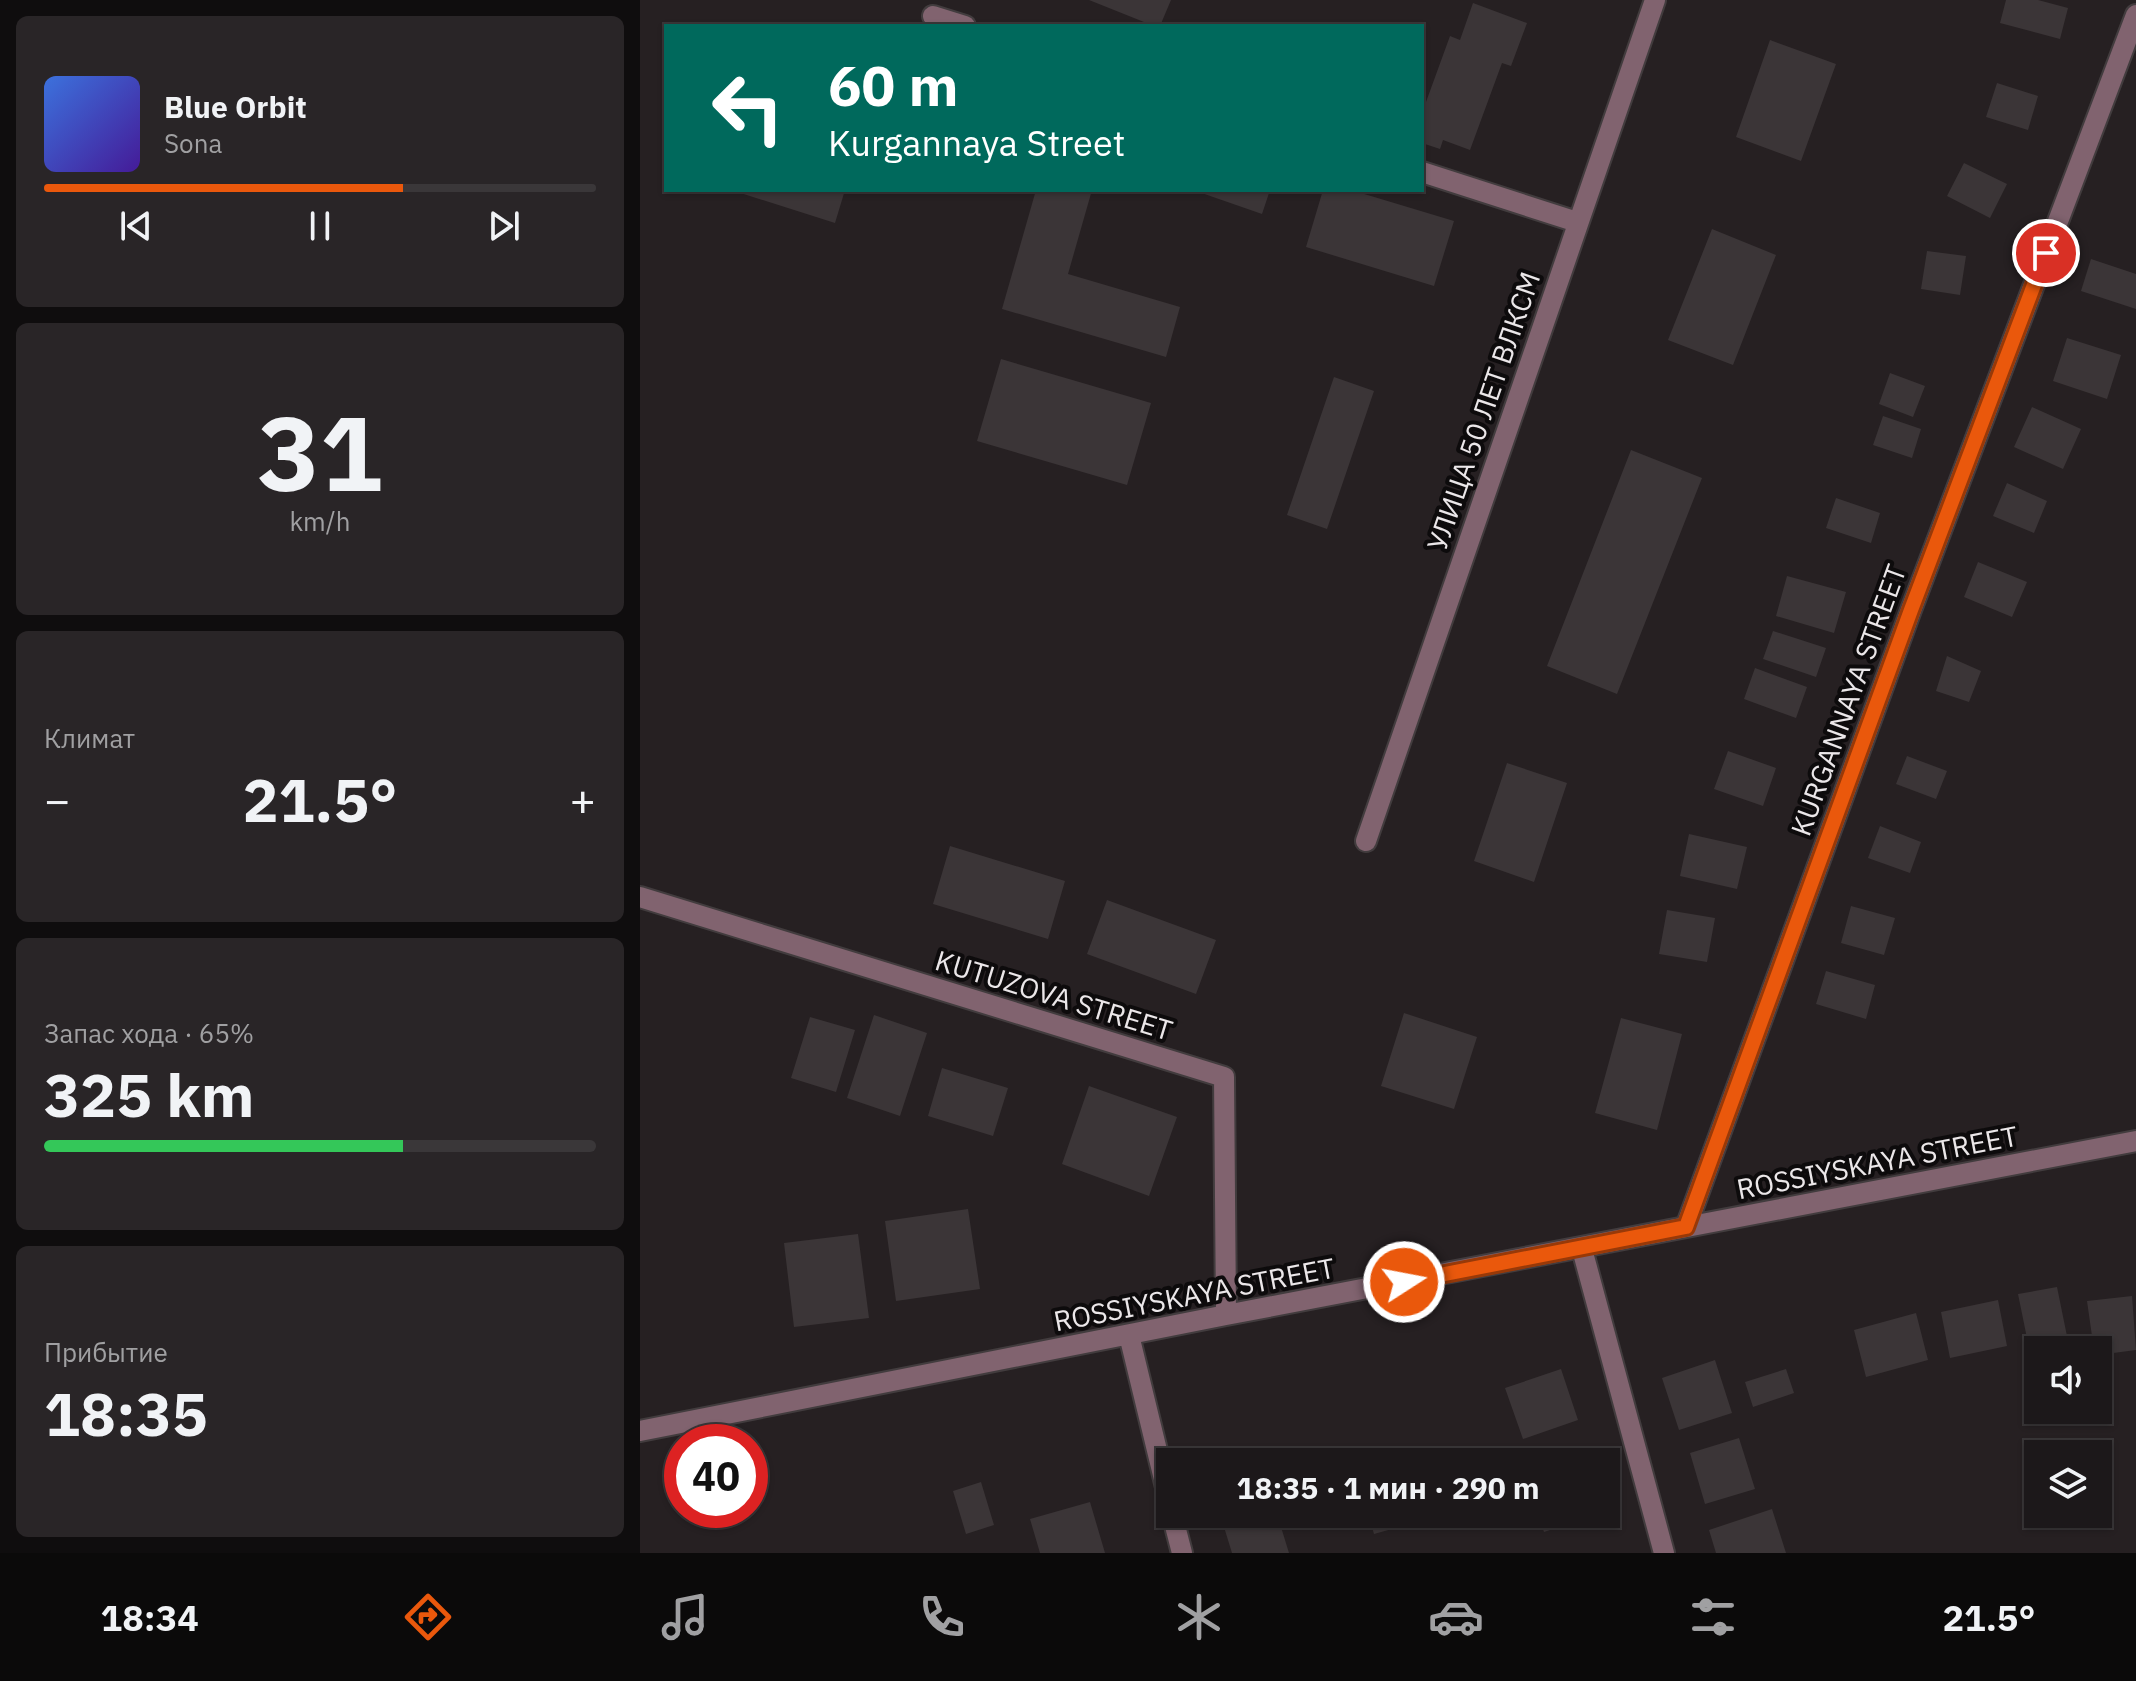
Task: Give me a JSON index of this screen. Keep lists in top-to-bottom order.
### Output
{
  "streets": {
    "street": [
      "УЛИЦА 50 ЛЕТ ВЛКСМ",
      "KURGANNAYA STREET",
      "KUTUZOVA STREET",
      "ROSSIYSKAYA STREET"
    ]
  },
  "crossings": [
    ["KURGANNAYA STREET", "ROSSIYSKAYA STREET"],
    ["KUTUZOVA STREET", "ROSSIYSKAYA STREET"]
  ],
  "page": {
    "turn": ["60 m", "Kurgannaya Street"],
    "song": ["Blue Orbit", "Sona"],
    "tile": [
      ["31", "km/h"],
      "Климат",
      ["Запас хода · 65%", "325 km"],
      ["Прибытие", "18:35"]
    ],
    "heat": ["−", "21.5°", "+"],
    "limit": "40",
    "trip": "18:35 · 1 мин · 290 m",
    "tabs": ["18:34", "21.5°"]
  }
}
